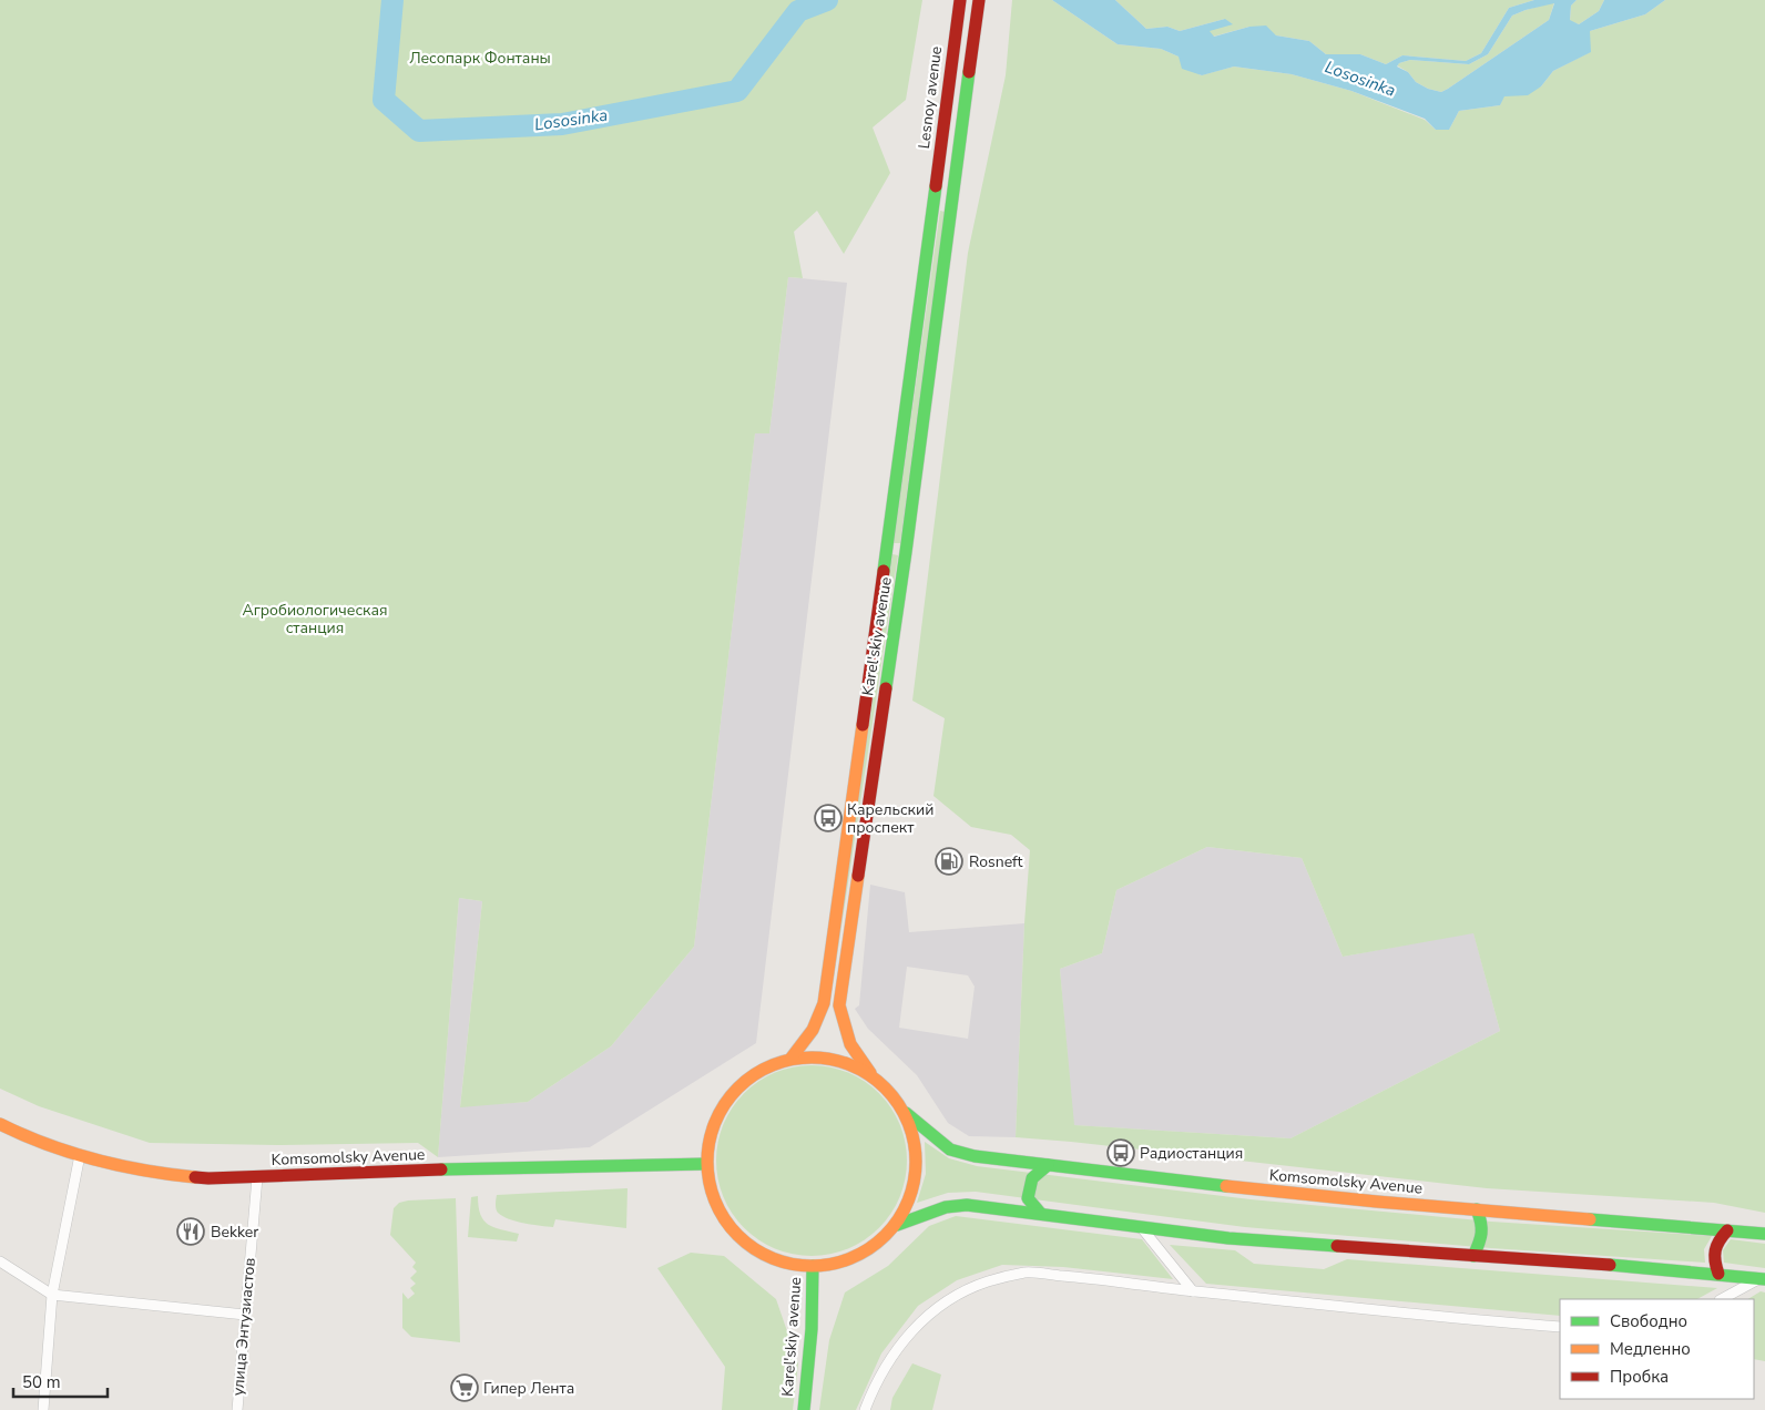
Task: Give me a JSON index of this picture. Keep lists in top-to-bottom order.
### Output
{
  "streets": {
    "main road": ["Lesnoy avenue", "Karel'skiy avenue", "Komsomolsky Avenue"],
    "street": ["улица Энтузиастов"]
  },
  "crossings": [
    ["Lesnoy avenue", "Karel'skiy avenue"],
    ["Komsomolsky Avenue", "улица Энтузиастов"]
  ],
  "water": ["Lososinka"],
  "parks": ["Лесопарк Фонтаны", "Агробиологическая станция"],
  "places": {
    "bus stop": ["Карельский проспект", "Радиостанция"],
    "fuel station": ["Rosneft"],
    "restaurant": ["Bekker"],
    "supermarket": ["Гипер Лента"]
  },
  "legend": ["Свободно", "Медленно", "Пробка"],
  "scale_bar": "50 m"
}
